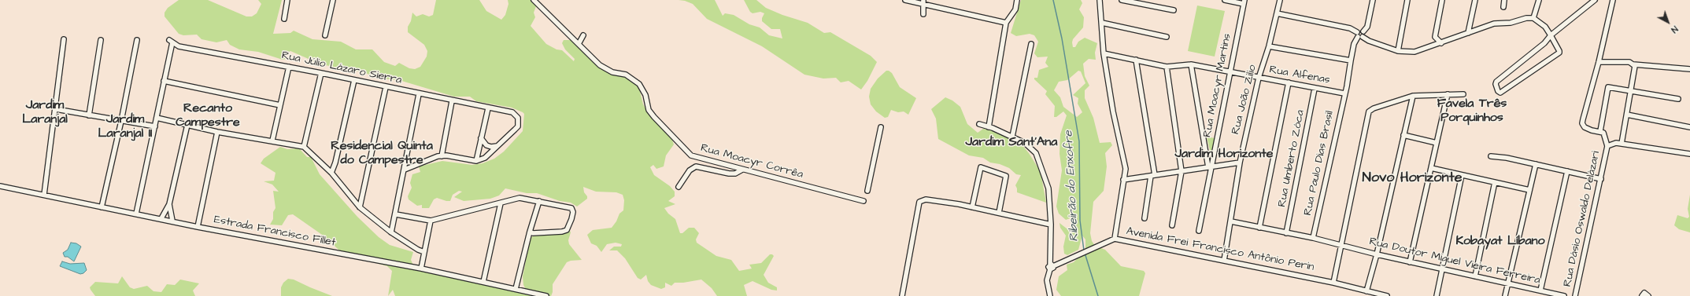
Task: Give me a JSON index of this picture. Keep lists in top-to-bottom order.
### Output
{
  "streets": {
    "street": [
      "Rua Júlio Lázaro Sierra",
      "Rua Alfenas",
      "Rua Moacyr Martins",
      "Rua João Zilio",
      "Rua Umberto Zóca",
      "Rua Moacyr Corrêa",
      "Rua Paulo Dias Brasil",
      "Rua Dásio Oswaldo Delázari",
      "Estrada Francisco Fillet",
      "Avenida Frei Francisco Antônio Perin",
      "Rua Doutor Miguel Vieira Ferreira"
    ]
  },
  "crossings": [
    ["Rua Alfenas", "Rua Moacyr Martins"],
    ["Rua Alfenas", "Rua João Zilio"],
    ["Rua Alfenas", "Rua Umberto Zóca"],
    ["Rua Alfenas", "Rua Paulo Dias Brasil"],
    ["Rua João Zilio", "Avenida Frei Francisco Antônio Perin"],
    ["Rua João Zilio", "Rua Doutor Miguel Vieira Ferreira"],
    ["Rua Umberto Zóca", "Rua Doutor Miguel Vieira Ferreira"],
    ["Rua Paulo Dias Brasil", "Rua Doutor Miguel Vieira Ferreira"]
  ],
  "districts": [
    "Favela Três Porquinhos",
    "Jardim Laranjal",
    "Recanto Campestre",
    "Jardim Laranjal II",
    "Jardim Sant'Ana",
    "Residencial Quinta do Campestre",
    "Jardim Horizonte",
    "Novo Horizonte",
    "Kobayat Líbano"
  ],
  "water": ["Ribeirão do Enxofre"],
  "north": "bottom right"
}
